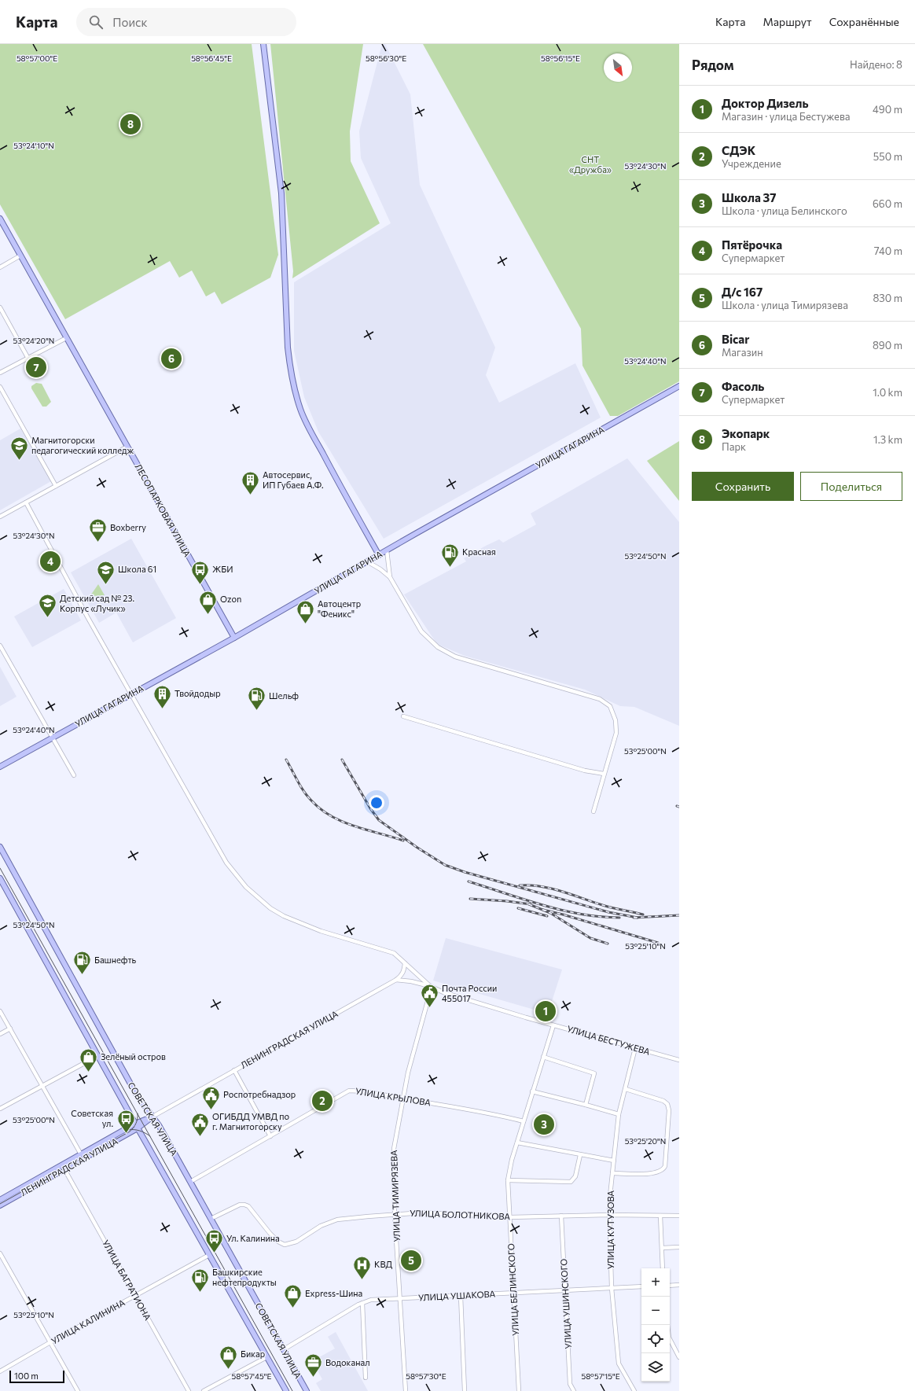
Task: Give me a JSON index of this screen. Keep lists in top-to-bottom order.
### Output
{
  "streets": {
    "main road": [
      "УЛИЦА ГАГАРИНА",
      "ЛЕСОПАРКОВАЯ УЛИЦА",
      "ЛЕНИНГРАДСКАЯ УЛИЦА",
      "СОВЕТСКАЯ УЛИЦА"
    ],
    "street": [
      "УЛИЦА БЕСТУЖЕВА",
      "УЛИЦА КРЫЛОВА",
      "УЛИЦА ТИМИРЯЗЕВА",
      "УЛИЦА БОЛОТНИКОВА",
      "УЛИЦА КУТУЗОВА",
      "УЛИЦА БАГРАТИОНА",
      "УЛИЦА БЕЛИНСКОГО",
      "УЛИЦА УШАКОВА",
      "УЛИЦА УШИНСКОГО",
      "УЛИЦА КАЛИНИНА"
    ]
  },
  "crossings": [
    ["УЛИЦА ГАГАРИНА", "ЛЕСОПАРКОВАЯ УЛИЦА"],
    ["ЛЕНИНГРАДСКАЯ УЛИЦА", "СОВЕТСКАЯ УЛИЦА"],
    ["ЛЕНИНГРАДСКАЯ УЛИЦА", "УЛИЦА БАГРАТИОНА"],
    ["УЛИЦА БЕСТУЖЕВА", "УЛИЦА ТИМИРЯЗЕВА"],
    ["УЛИЦА БЕСТУЖЕВА", "УЛИЦА КУТУЗОВА"],
    ["УЛИЦА БЕСТУЖЕВА", "УЛИЦА БЕЛИНСКОГО"],
    ["УЛИЦА КРЫЛОВА", "СОВЕТСКАЯ УЛИЦА"],
    ["УЛИЦА КРЫЛОВА", "УЛИЦА ТИМИРЯЗЕВА"],
    ["УЛИЦА КРЫЛОВА", "УЛИЦА БЕЛИНСКОГО"],
    ["СОВЕТСКАЯ УЛИЦА", "УЛИЦА БОЛОТНИКОВА"],
    ["СОВЕТСКАЯ УЛИЦА", "УЛИЦА УШАКОВА"],
    ["СОВЕТСКАЯ УЛИЦА", "УЛИЦА КАЛИНИНА"],
    ["УЛИЦА ТИМИРЯЗЕВА", "УЛИЦА БОЛОТНИКОВА"],
    ["УЛИЦА ТИМИРЯЗЕВА", "УЛИЦА УШАКОВА"],
    ["УЛИЦА БОЛОТНИКОВА", "УЛИЦА КУТУЗОВА"],
    ["УЛИЦА БОЛОТНИКОВА", "УЛИЦА БЕЛИНСКОГО"],
    ["УЛИЦА БОЛОТНИКОВА", "УЛИЦА УШИНСКОГО"],
    ["УЛИЦА КУТУЗОВА", "УЛИЦА УШАКОВА"],
    ["УЛИЦА БАГРАТИОНА", "УЛИЦА КАЛИНИНА"],
    ["УЛИЦА БЕЛИНСКОГО", "УЛИЦА УШАКОВА"],
    ["УЛИЦА УШАКОВА", "УЛИЦА УШИНСКОГО"]
  ],
  "parks": ["СНТ «Дружба»"],
  "places": {
    "school or university": ["Магнитогорски педагогический колледж", "Школа 61", "Детский сад № 23. Корпус «Лучик»"],
    "building": ["Автосервис, ИП Губаев А.Ф.", "Твойдодыр"],
    "office": ["Boxberry", "Водоканал"],
    "fuel station": [
      "Красная",
      "Шельф",
      "Башнефть",
      "Башкирские нефтепродукты"
    ],
    "bus stop": ["ЖБИ", "Советская ул.", "Ул. Калинина"],
    "shop": [
      "Ozon",
      "Автоцентр \"Феникс\"",
      "Зелёный остров",
      "Express-Шина",
      "Бикар"
    ],
    "public building": ["Почта России 455017", "Роспотребнадзор", "ОГИБДД УМВД по г. Магнитогорску"],
    "hospital": ["КВД"]
  },
  "scale_bar": "100 m",
  "north": "bottom right",
  "page": {
    "header": "Карта",
    "search": "Поиск",
    "nav": ["Карта", "Маршрут", "Сохранённые"],
    "heading": ["Рядом", "Найдено: 8"],
    "list": [
      {
        "mark": "1",
        "name": "Доктор Дизель",
        "note": "Магазин · улица Бестужева",
        "value": "490 m"
      },
      {
        "mark": "2",
        "name": "СДЭК",
        "note": "Учреждение",
        "value": "550 m"
      },
      {
        "mark": "3",
        "name": "Школа 37",
        "note": "Школа · улица Белинского",
        "value": "660 m"
      },
      {
        "mark": "4",
        "name": "Пятёрочка",
        "note": "Супермаркет",
        "value": "740 m"
      },
      {
        "mark": "5",
        "name": "Д/с 167",
        "note": "Школа · улица Тимирязева",
        "value": "830 m"
      },
      {
        "mark": "6",
        "name": "Bicar",
        "note": "Магазин",
        "value": "890 m"
      },
      {
        "mark": "7",
        "name": "Фасоль",
        "note": "Супермаркет",
        "value": "1.0 km"
      },
      {
        "mark": "8",
        "name": "Экопарк",
        "note": "Парк",
        "value": "1.3 km"
      }
    ],
    "pins": [
      "8",
      "6",
      "7",
      "4",
      "1",
      "2",
      "3",
      "5"
    ],
    "buttons": ["Сохранить", "Поделиться"],
    "map_buttons": ["+", "−"],
    "scale": "100 m"
  },
  "coordinates": [
    "58°57'00\"E",
    "58°56'45\"E",
    "58°56'30\"E",
    "58°56'15\"E",
    "53°24'10\"N",
    "53°24'30\"N",
    "53°24'20\"N",
    "53°24'40\"N",
    "53°24'50\"N",
    "53°25'00\"N",
    "53°25'10\"N",
    "53°25'20\"N",
    "58°57'45\"E",
    "58°57'30\"E",
    "58°57'15\"E"
  ]
}
